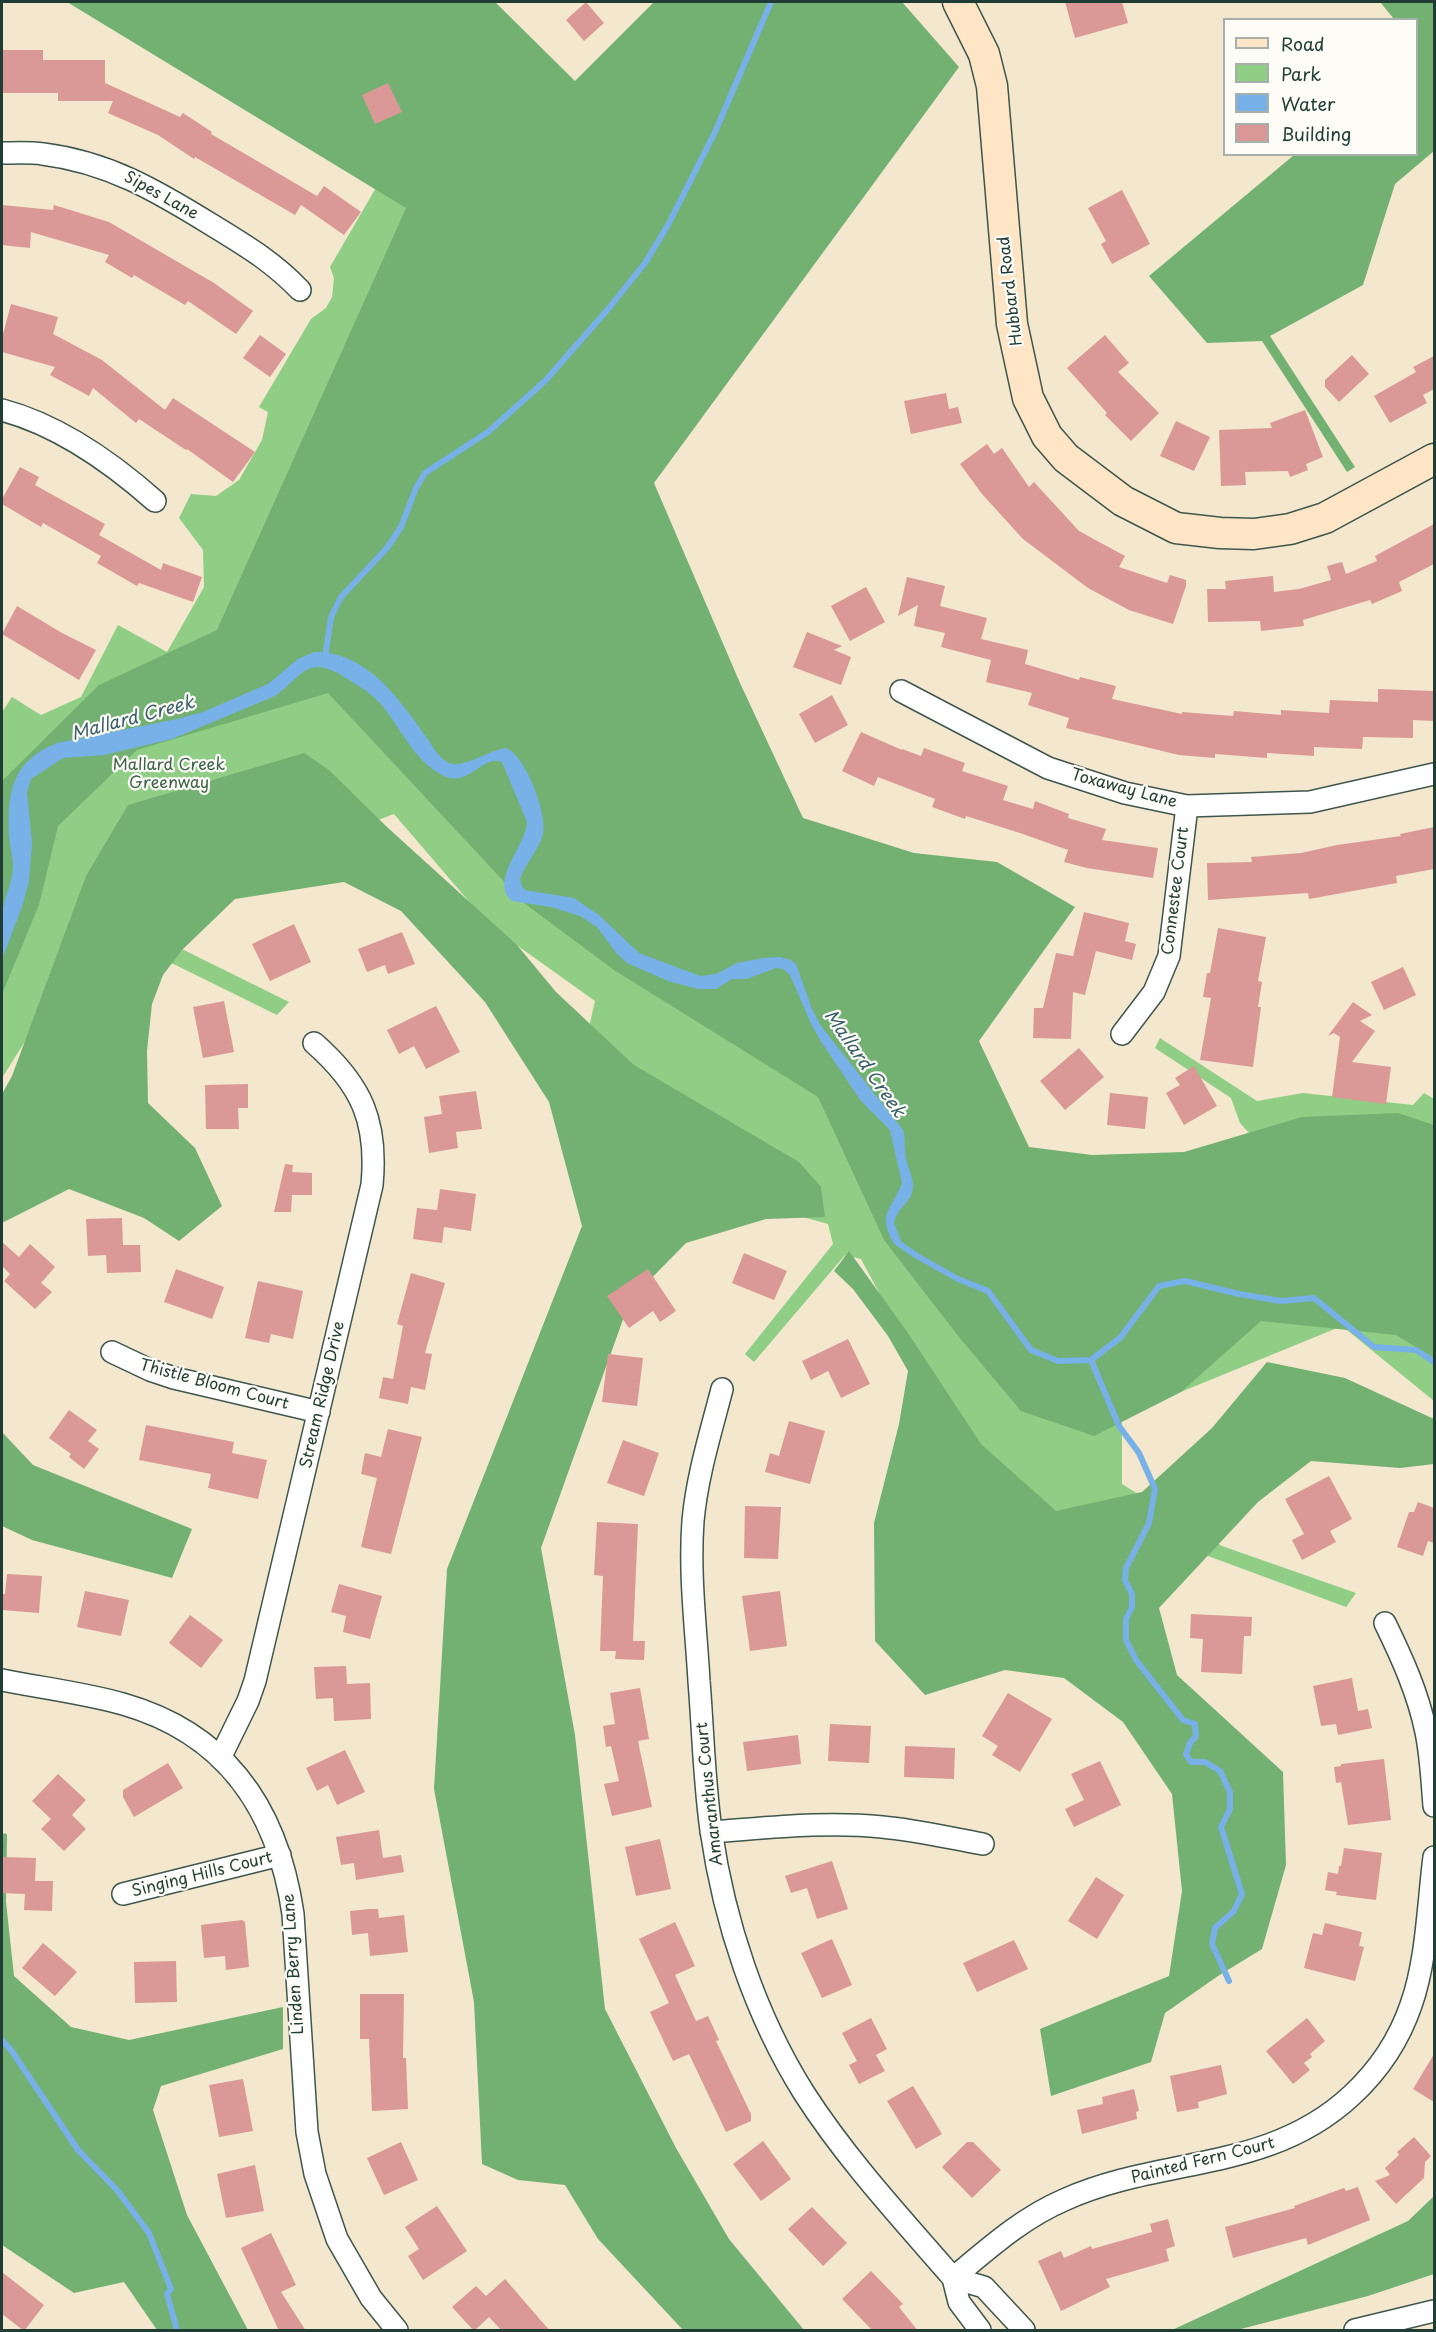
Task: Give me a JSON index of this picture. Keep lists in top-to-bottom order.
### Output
{
  "streets": {
    "main road": ["Hubbard Road"],
    "street": [
      "Sipes Lane",
      "Toxaway Lane",
      "Connestee Court",
      "Thistle Bloom Court",
      "Stream Ridge Drive",
      "Amaranthus Court",
      "Singing Hills Court",
      "Linden Berry Lane",
      "Painted Fern Court"
    ]
  },
  "crossings": [
    ["Toxaway Lane", "Connestee Court"],
    ["Thistle Bloom Court", "Stream Ridge Drive"],
    ["Stream Ridge Drive", "Linden Berry Lane"],
    ["Amaranthus Court", "Painted Fern Court"],
    ["Singing Hills Court", "Linden Berry Lane"]
  ],
  "water": ["Mallard Creek"],
  "parks": ["Mallard Creek Greenway"],
  "legend": [
    "Road",
    "Park",
    "Water",
    "Building"
  ]
}
